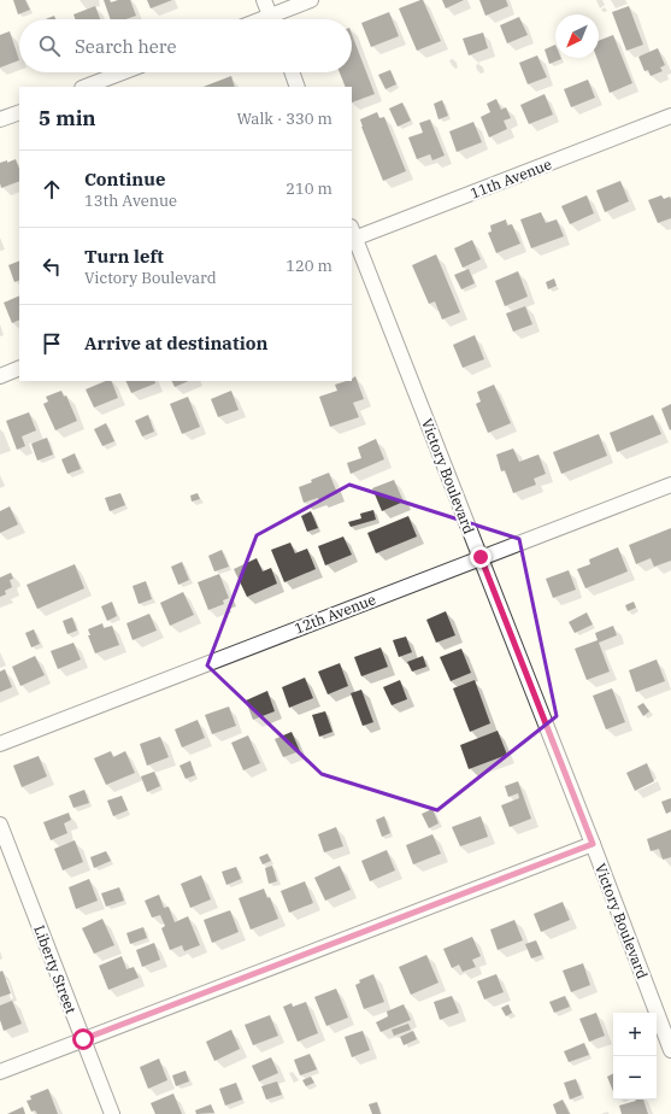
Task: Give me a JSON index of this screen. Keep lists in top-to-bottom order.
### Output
{
  "streets": {
    "street": [
      "11th Avenue",
      "Victory Boulevard",
      "12th Avenue",
      "Liberty Street"
    ]
  },
  "crossings": [
    ["11th Avenue", "Victory Boulevard"],
    ["Victory Boulevard", "12th Avenue"]
  ],
  "north": "bottom left",
  "page": {
    "search": "Search here",
    "heading": ["5 min", "Walk · 330 m"],
    "list": [
      ["Continue", "13th Avenue", "210 m"],
      ["Turn left", "Victory Boulevard", "120 m"],
      "Arrive at destination"
    ],
    "map_buttons": ["+", "−"]
  }
}
